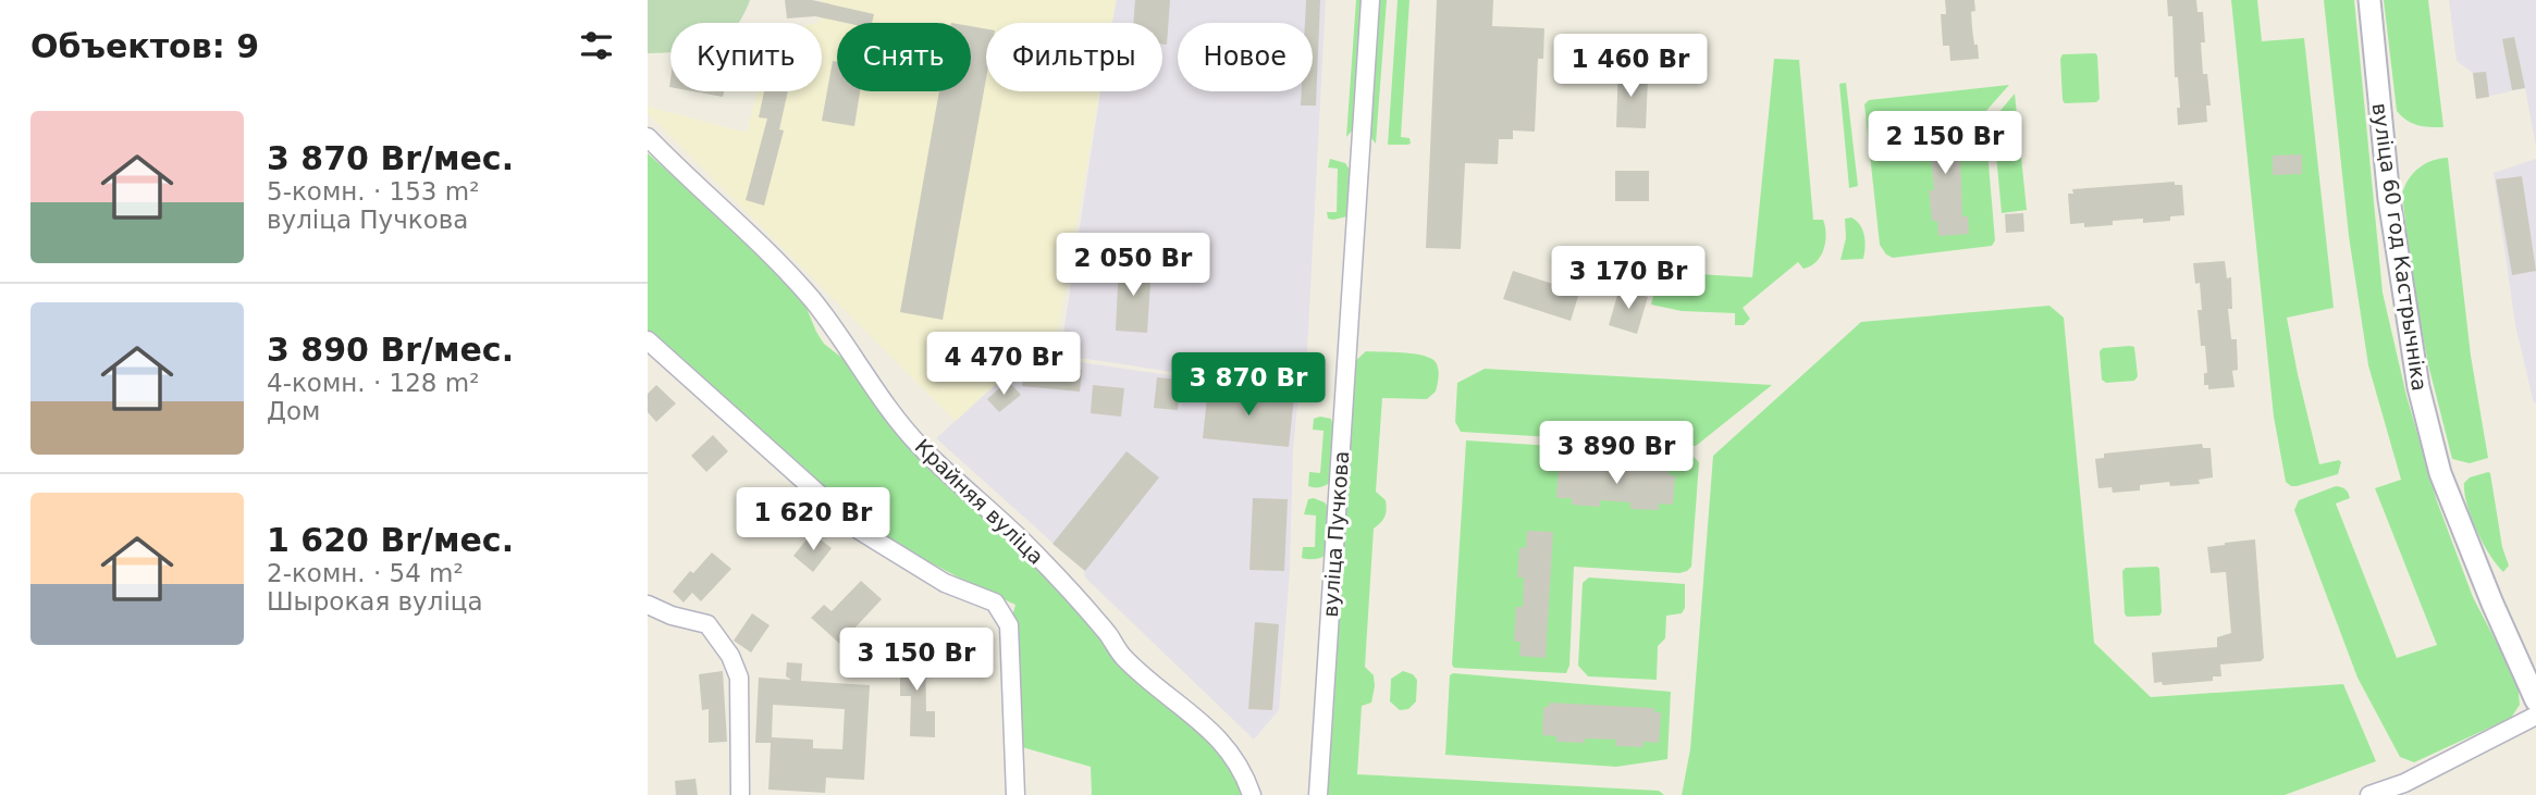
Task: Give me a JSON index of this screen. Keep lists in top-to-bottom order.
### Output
{
  "streets": {
    "street": ["вуліца 60 год Кастрычніка", "Крайняя вуліца", "вуліца Пучкова"]
  },
  "page": {
    "heading": "Объектов: 9",
    "chip": [
      "Купить",
      "Снять",
      "Фильтры",
      "Новое"
    ],
    "price": [
      "1 460 Br",
      "2 150 Br",
      "2 050 Br",
      "3 170 Br",
      "4 470 Br",
      "3 870 Br",
      "3 890 Br",
      "1 620 Br",
      "3 150 Br"
    ],
    "list": [
      {
        "name": "3 870 Br/мес.",
        "note": "5-комн. · 153 m² · вуліца Пучкова"
      },
      {
        "name": "3 890 Br/мес.",
        "note": "4-комн. · 128 m² · Дом"
      },
      {
        "name": "1 620 Br/мес.",
        "note": "2-комн. · 54 m² · Шырокая вуліца"
      }
    ]
  }
}
